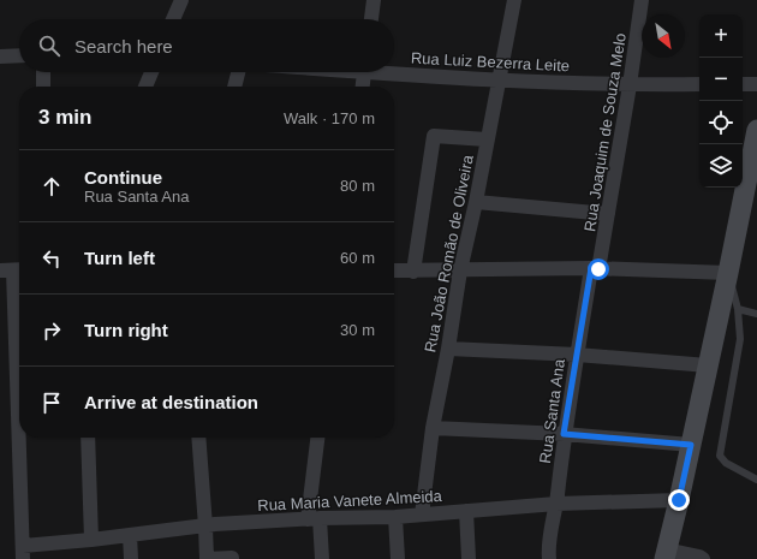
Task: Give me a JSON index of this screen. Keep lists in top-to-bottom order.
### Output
{
  "streets": {
    "street": [
      "Rua Luiz Bezerra Leite",
      "Rua Joaquim de Souza Melo",
      "Rua João Romão de Oliveira",
      "Rua Santa Ana",
      "Rua Maria Vanete Almeida"
    ]
  },
  "crossings": [
    ["Rua Luiz Bezerra Leite", "Rua Joaquim de Souza Melo"],
    ["Rua Luiz Bezerra Leite", "Rua João Romão de Oliveira"],
    ["Rua Joaquim de Souza Melo", "Rua Santa Ana"],
    ["Rua João Romão de Oliveira", "Rua Maria Vanete Almeida"],
    ["Rua Santa Ana", "Rua Maria Vanete Almeida"]
  ],
  "north": "bottom right",
  "page": {
    "map_buttons": ["+", "−"],
    "search": "Search here",
    "heading": ["3 min", "Walk · 170 m"],
    "list": [
      ["Continue", "Rua Santa Ana", "80 m"],
      ["Turn left", "60 m"],
      ["Turn right", "30 m"],
      "Arrive at destination"
    ]
  }
}
